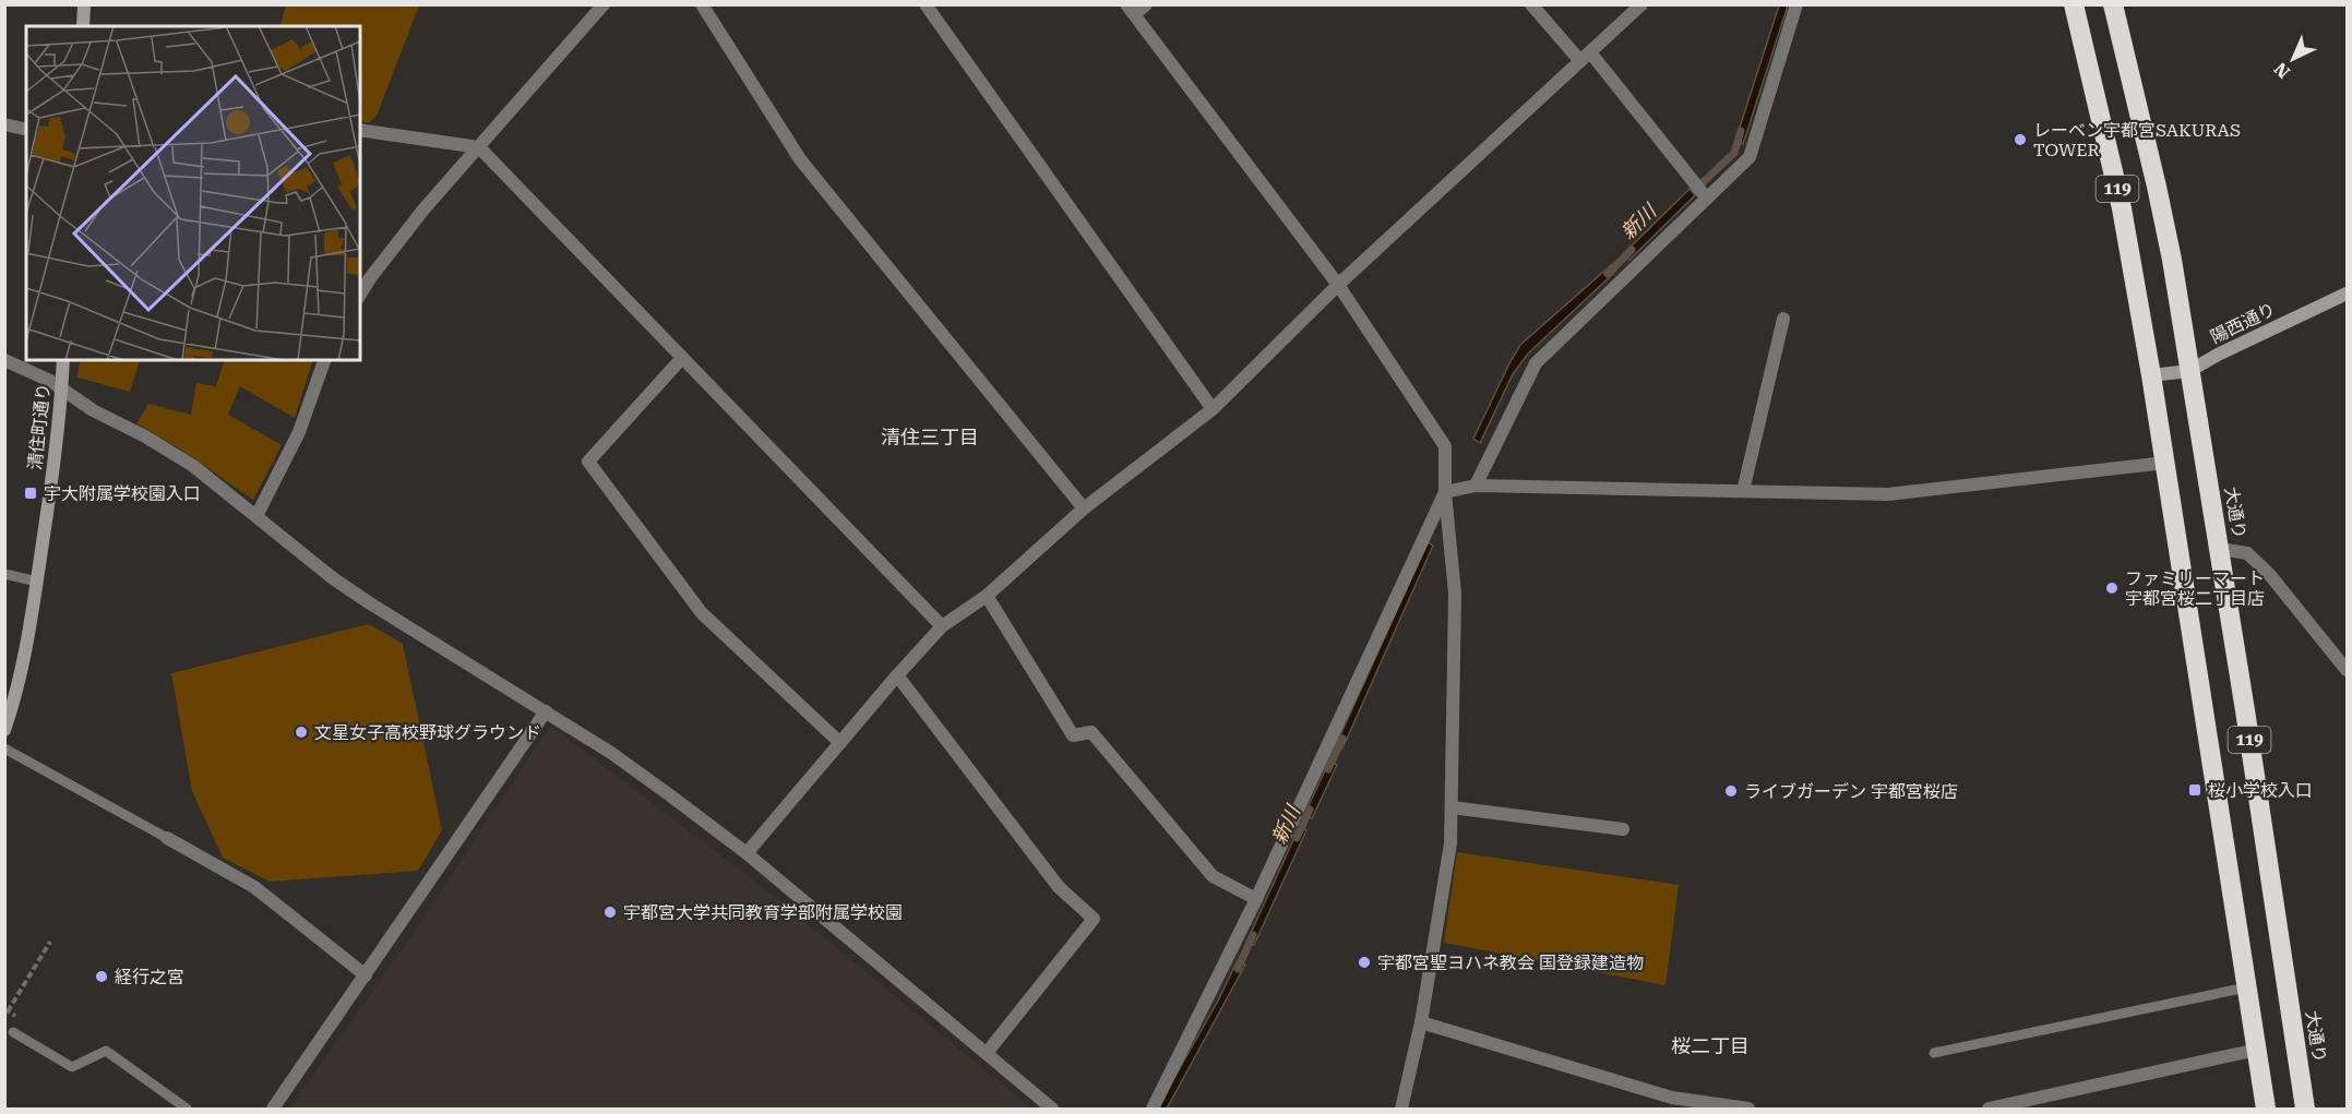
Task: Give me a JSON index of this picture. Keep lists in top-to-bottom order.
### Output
{
  "streets": {
    "highway": ["119", "大通り"],
    "street": ["陽西通り", "清住町通り"]
  },
  "crossings": [
    ["119", "陽西通り"],
    ["陽西通り", "大通り"]
  ],
  "districts": ["清住三丁目", "桜二丁目"],
  "water": ["新川"],
  "places": {
    "other": [
      "レーベン宇都宮SAKURAS TOWER",
      "ファミリーマート 宇都宮桜二丁目店",
      "文星女子高校野球グラウンド",
      "ライブガーデン 宇都宮桜店",
      "宇都宮大学共同教育学部附属学校園",
      "宇都宮聖ヨハネ教会 国登録建造物",
      "経行之宮"
    ],
    "transit": ["宇大附属学校園入口", "桜小学校入口"]
  },
  "north": "bottom left"
}
